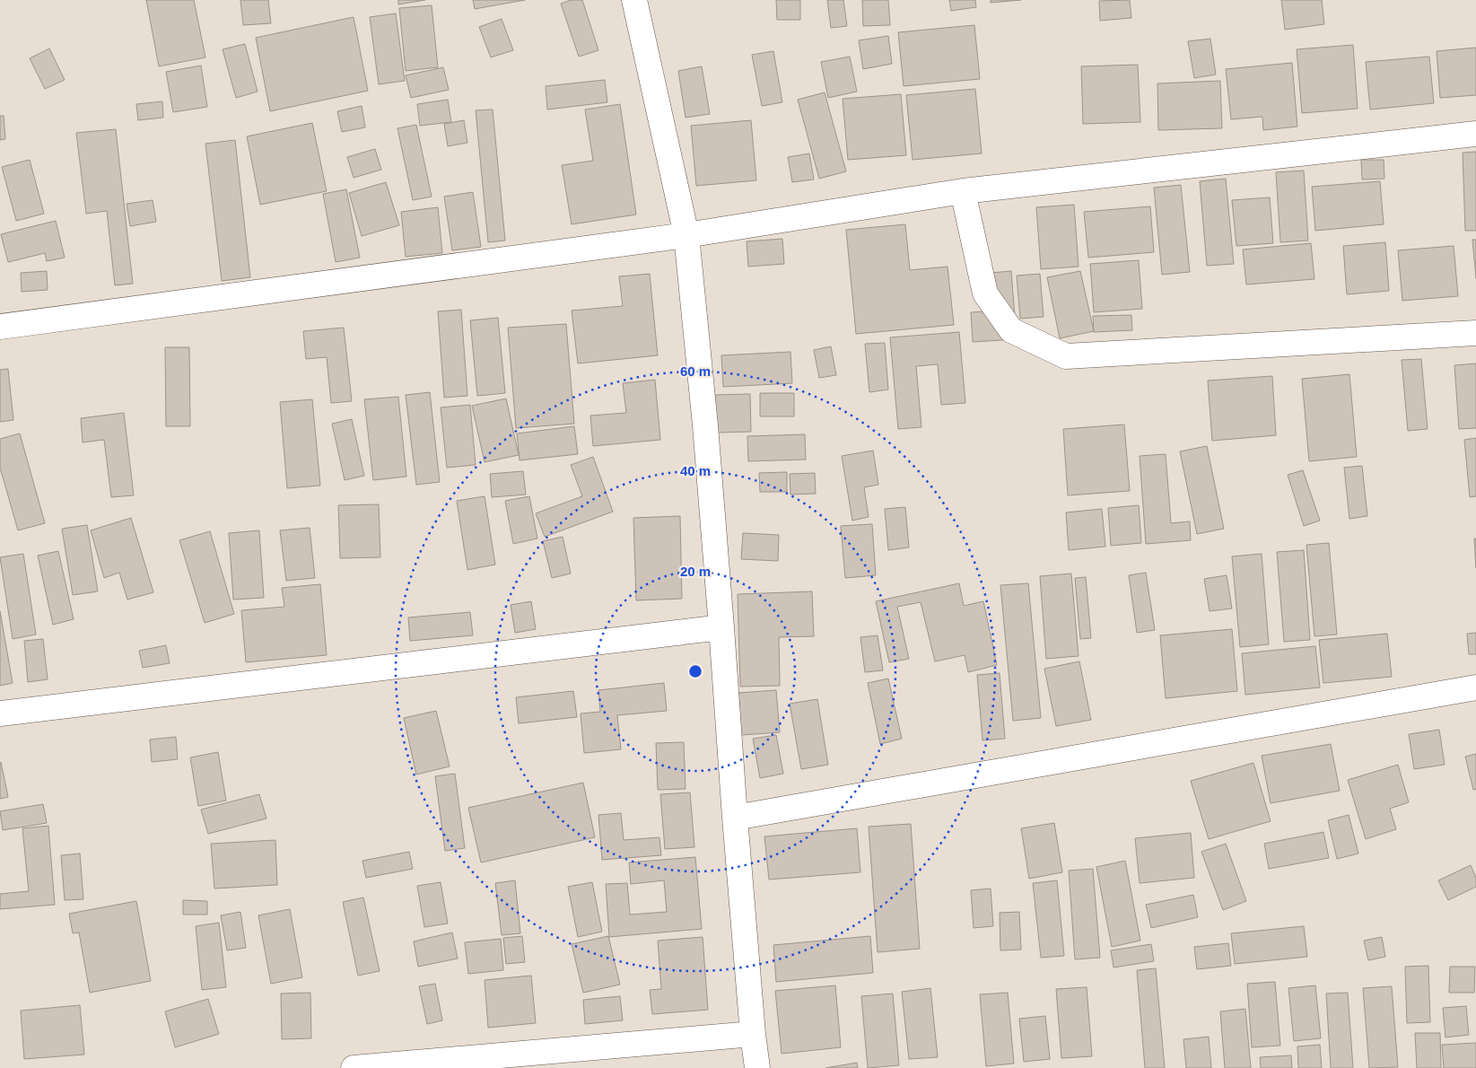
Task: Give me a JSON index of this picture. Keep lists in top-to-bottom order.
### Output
{
  "rings": ["60 m", "40 m", "20 m"]
}
